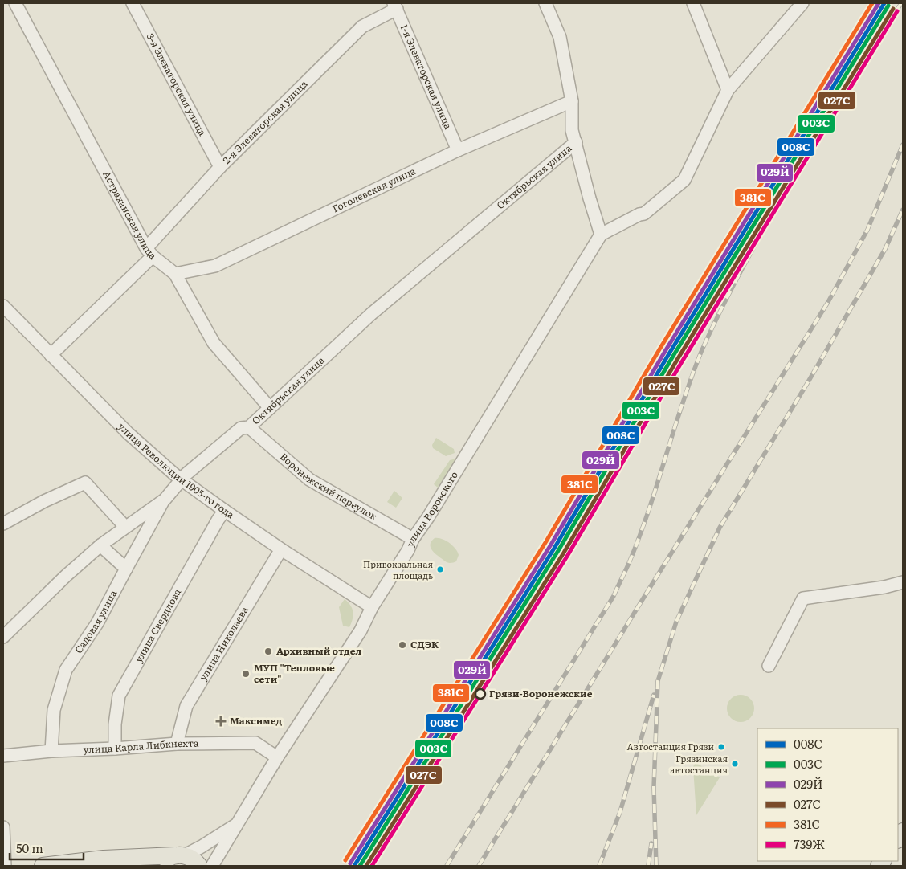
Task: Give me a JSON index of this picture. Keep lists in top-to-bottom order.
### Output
{
  "streets": {
    "street": [
      "1-я Элеваторская улица",
      "3-я Элеваторская улица",
      "2-я Элеваторская улица",
      "Октябрьская улица",
      "Гоголевская улица",
      "Астраханская улица",
      "улица Революции 1905-го года",
      "Воронежский переулок",
      "улица Воровского",
      "Садовая улица",
      "улица Свердлова",
      "улица Николаева",
      "улица Карла Либкнехта"
    ]
  },
  "crossings": [
    ["1-я Элеваторская улица", "2-я Элеваторская улица"],
    ["1-я Элеваторская улица", "Гоголевская улица"],
    ["3-я Элеваторская улица", "2-я Элеваторская улица"],
    ["2-я Элеваторская улица", "Астраханская улица"],
    ["2-я Элеваторская улица", "улица Революции 1905-го года"],
    ["Октябрьская улица", "Астраханская улица"],
    ["Октябрьская улица", "улица Революции 1905-го года"],
    ["Октябрьская улица", "Воронежский переулок"],
    ["Октябрьская улица", "Садовая улица"],
    ["Гоголевская улица", "Астраханская улица"],
    ["улица Революции 1905-го года", "улица Воровского"],
    ["улица Революции 1905-го года", "улица Свердлова"],
    ["улица Революции 1905-го года", "улица Николаева"],
    ["Воронежский переулок", "улица Воровского"],
    ["улица Воровского", "улица Карла Либкнехта"],
    ["Садовая улица", "улица Карла Либкнехта"],
    ["улица Свердлова", "улица Карла Либкнехта"],
    ["улица Николаева", "улица Карла Либкнехта"]
  ],
  "places": {
    "other": [
      "Привокзальная площадь",
      "СДЭК",
      "Архивный отдел",
      "МУП \"Тепловые сети\"",
      "Грязи-Воронежские",
      "Автостанция Грязи",
      "Грязинская автостанция"
    ],
    "health": ["Максимед"]
  },
  "lines": [
    "transit line 008С",
    "transit line 029Й",
    "transit line 381С",
    "transit line 003С",
    "transit line 027С",
    "transit line 739Ж"
  ],
  "legend": [
    "008С",
    "003С",
    "029Й",
    "027С",
    "381С",
    "739Ж"
  ],
  "scale_bar": "50 m"
}
